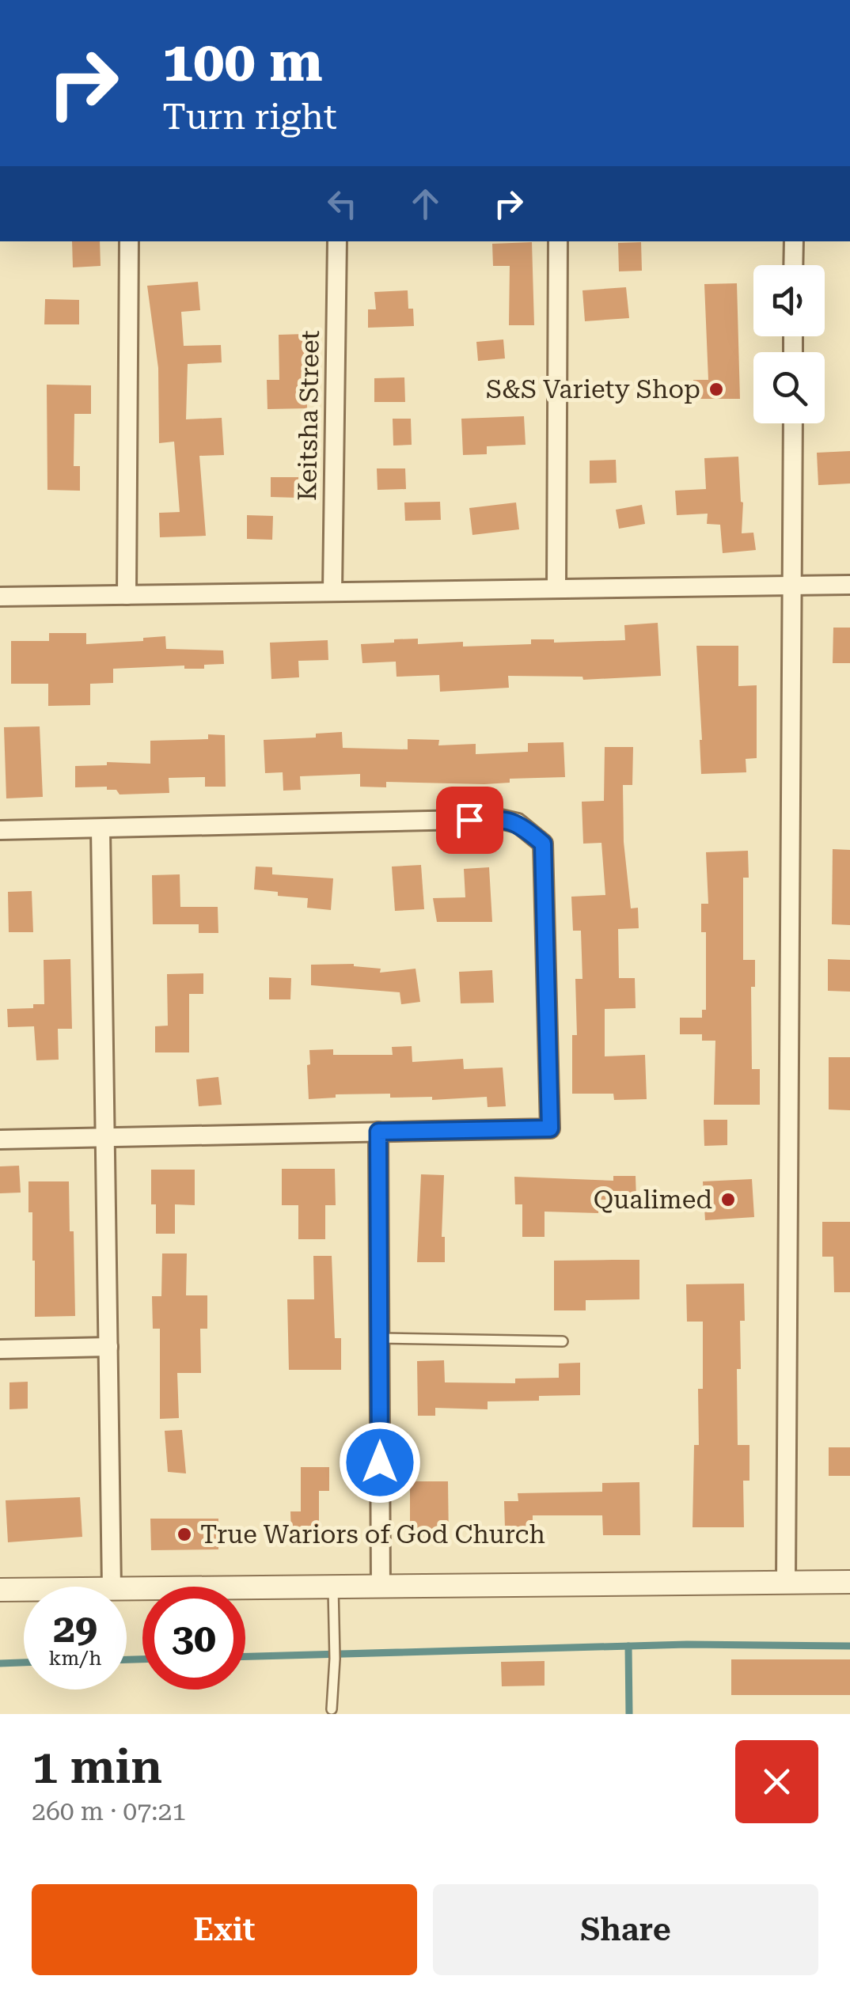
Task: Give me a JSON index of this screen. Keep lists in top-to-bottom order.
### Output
{
  "streets": {
    "street": ["Keitsha Street"]
  },
  "places": ["S&S Variety Shop", "Qualimed", "True Wariors of God Church"],
  "page": {
    "turn": ["100 m", "Turn right"],
    "speed": "29 km/h",
    "limit": "30",
    "heading": ["1 min", "260 m · 07:21"],
    "buttons": ["Exit", "Share"]
  }
}
